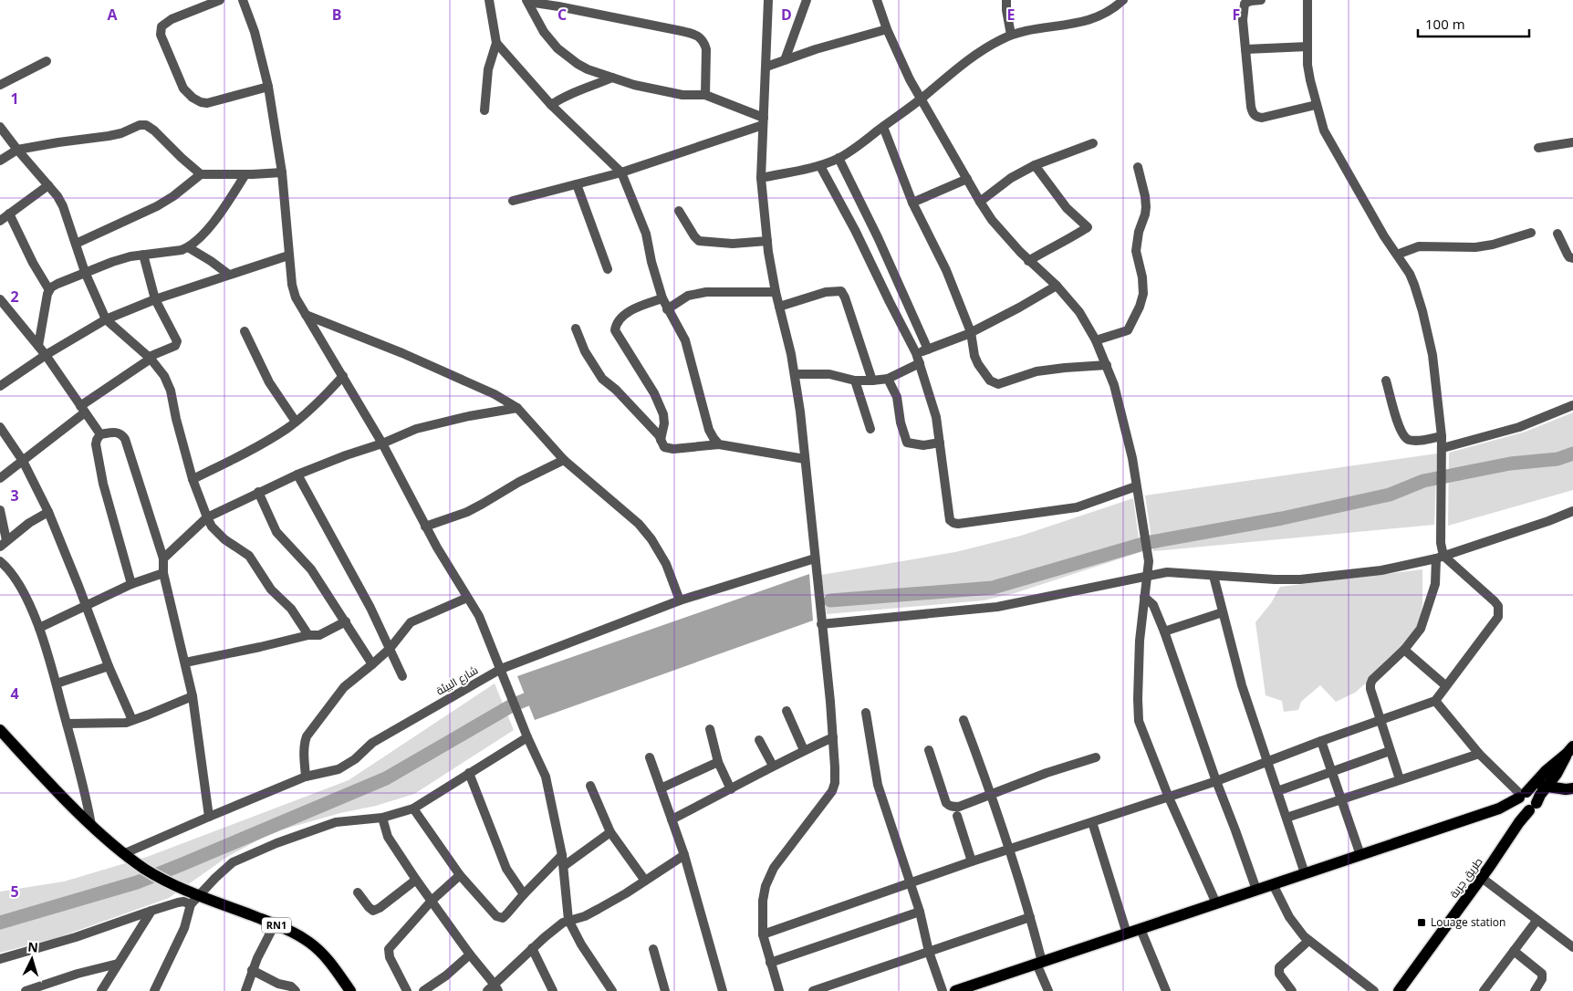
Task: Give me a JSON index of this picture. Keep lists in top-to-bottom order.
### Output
{
  "streets": {
    "main road": ["طريق جربة", "RN1"],
    "street": ["شارع البيئة"]
  },
  "crossings": [
    ["شارع البيئة", "RN1"]
  ],
  "places": {
    "transit": ["Louage station"]
  },
  "scale_bar": "100 m",
  "north": "top",
  "grid": {
    "columns": [
      "A",
      "B",
      "C",
      "D",
      "E",
      "F"
    ],
    "rows": [
      "1",
      "2",
      "3",
      "4",
      "5"
    ]
  }
}
